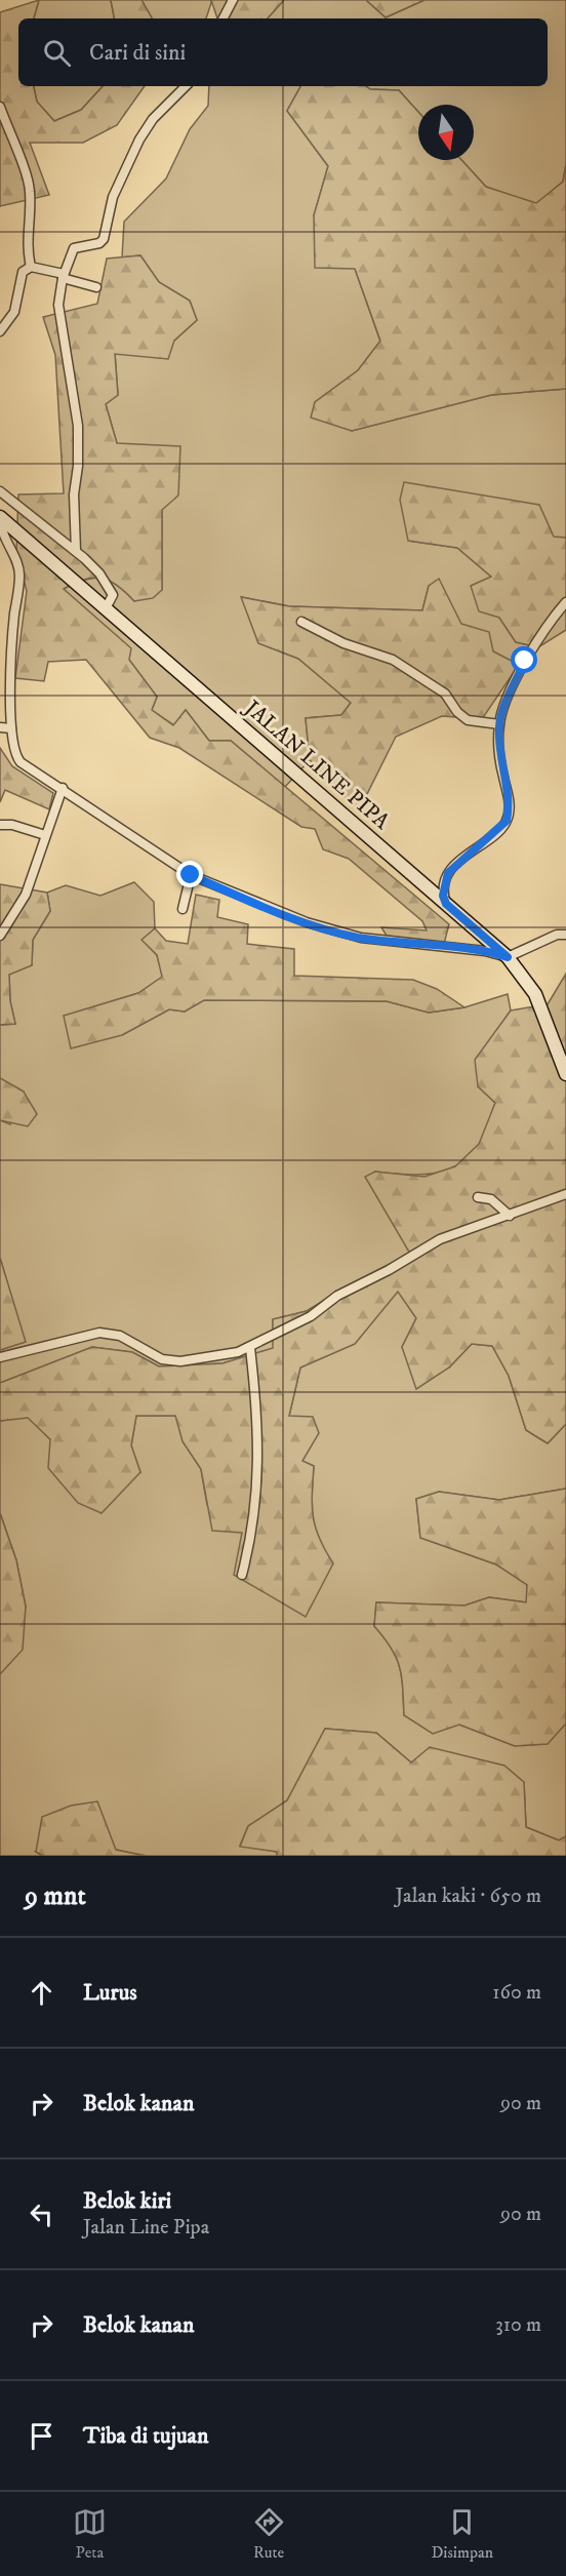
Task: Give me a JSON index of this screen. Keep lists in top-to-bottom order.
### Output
{
  "streets": {
    "main road": ["JALAN LINE PIPA"]
  },
  "north": "bottom",
  "page": {
    "search": "Cari di sini",
    "heading": ["9 mnt", "Jalan kaki · 650 m"],
    "list": [
      ["Lurus", "160 m"],
      ["Belok kanan", "90 m"],
      ["Belok kiri", "Jalan Line Pipa", "90 m"],
      ["Belok kanan", "310 m"],
      "Tiba di tujuan"
    ],
    "nav": ["Peta", "Rute", "Disimpan"]
  }
}
